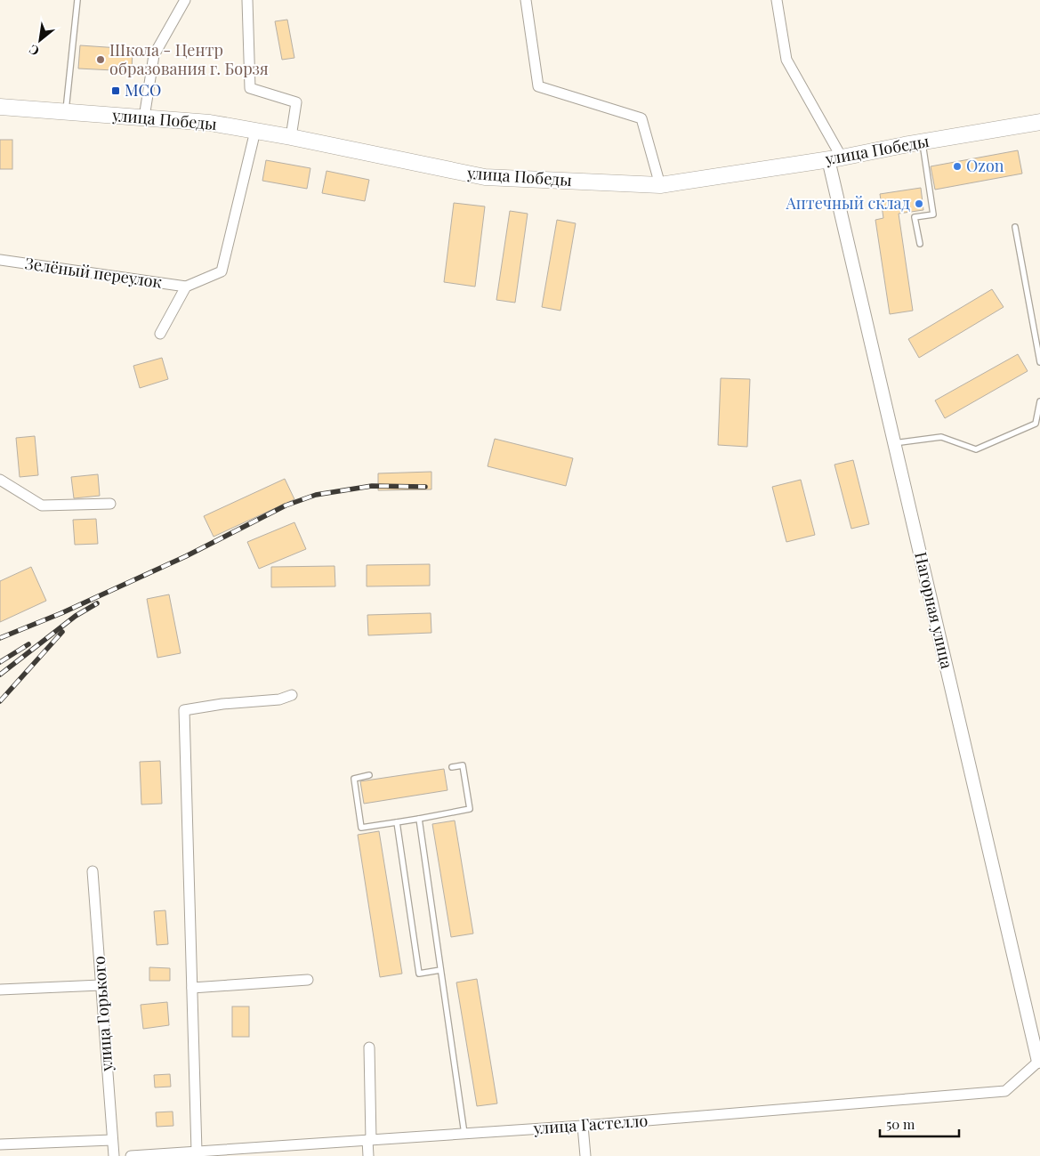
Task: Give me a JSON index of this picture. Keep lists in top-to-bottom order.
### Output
{
  "streets": {
    "main road": ["улица Победы"],
    "street": [
      "Зелёный переулок",
      "Нагорная улица",
      "улица Горького",
      "улица Гастелло"
    ]
  },
  "crossings": [
    ["улица Победы", "Нагорная улица"],
    ["Нагорная улица", "улица Гастелло"]
  ],
  "places": {
    "other": ["Школа - Центр образования г. Борзя", "Ozon", "Аптечный склад"],
    "transit": ["МСО"]
  },
  "scale_bar": "50 m",
  "north": "bottom left"
}
